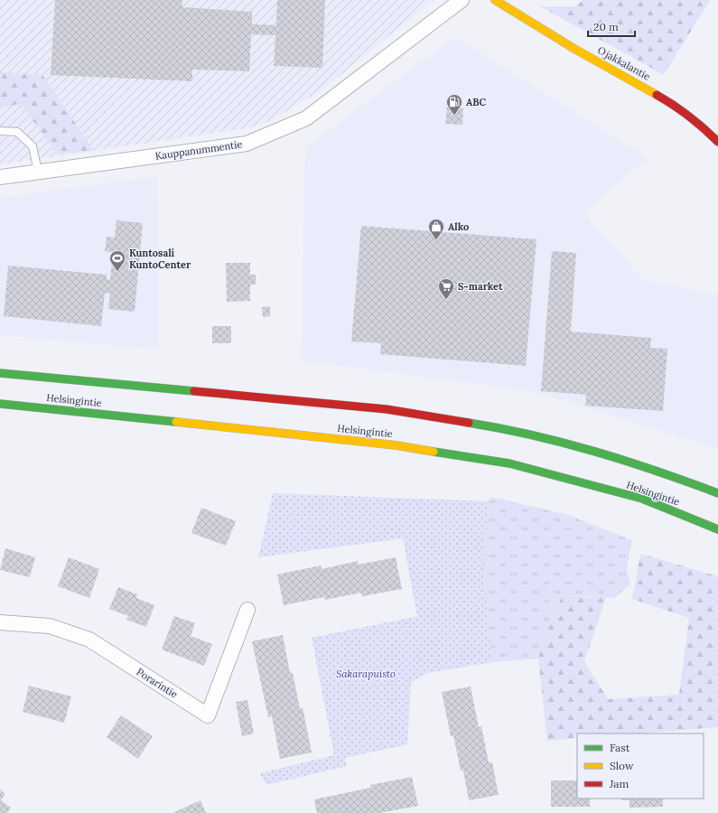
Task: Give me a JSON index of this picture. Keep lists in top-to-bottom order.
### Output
{
  "streets": {
    "main road": ["Ojakkalantie", "Helsingintie"],
    "street": ["Kauppanummentie", "Porarintie"]
  },
  "parks": ["Sakarapuisto"],
  "places": {
    "fuel station": ["ABC"],
    "shop": ["Alko"],
    "sports": ["Kuntosali KuntoCenter"],
    "supermarket": ["S-market"]
  },
  "legend": ["Fast", "Slow", "Jam"],
  "scale_bar": "20 m"
}
